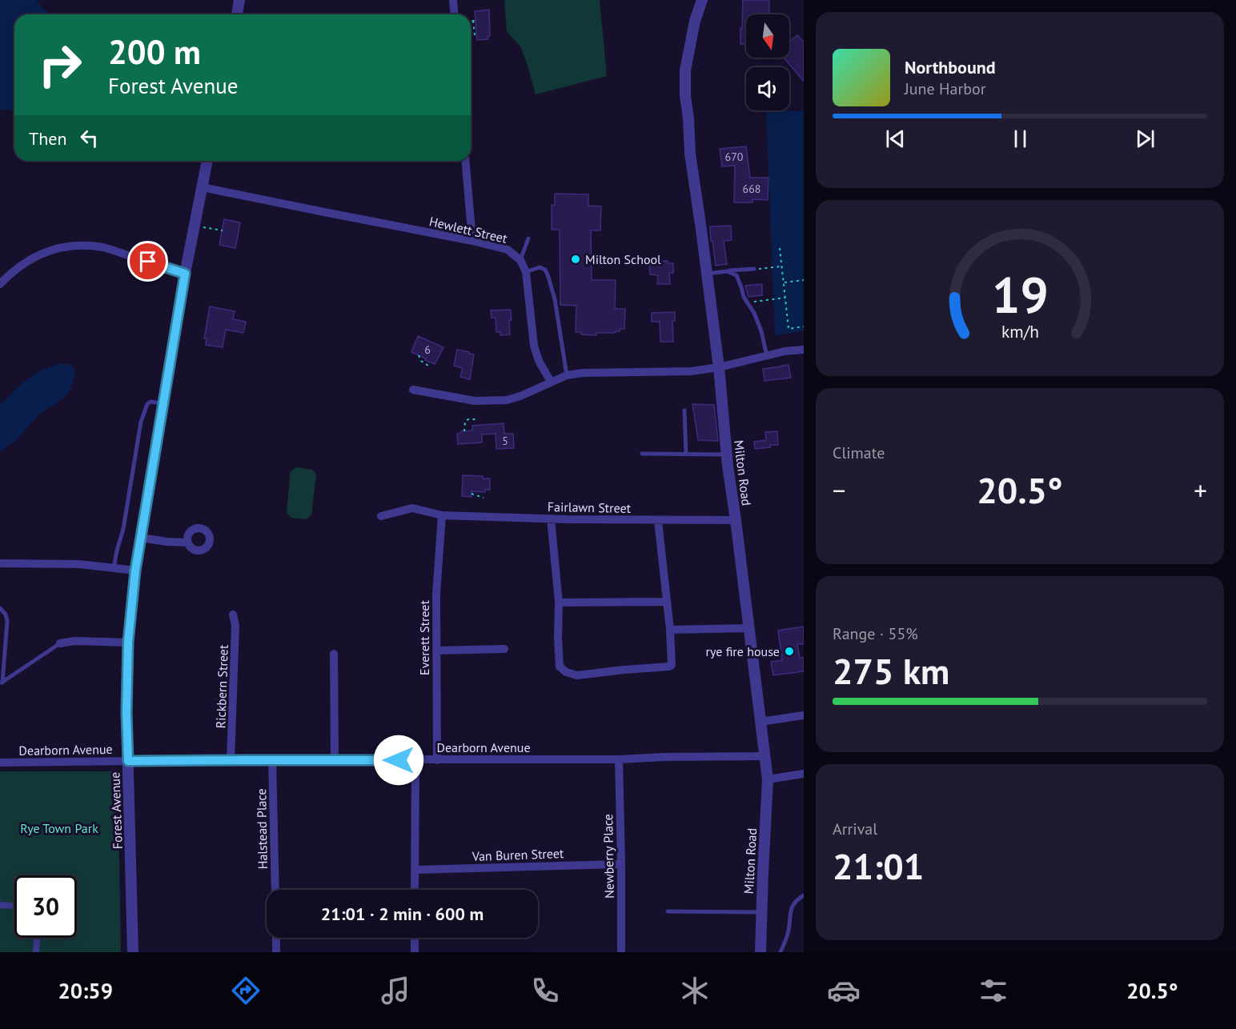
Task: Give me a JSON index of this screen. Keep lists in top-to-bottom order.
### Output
{
  "streets": {
    "street": [
      "Hewlett Street",
      "Milton Road",
      "Fairlawn Street",
      "Everett Street",
      "Rickbern Street",
      "Dearborn Avenue",
      "Forest Avenue",
      "Halstead Place",
      "Van Buren Street",
      "Newberry Place"
    ]
  },
  "crossings": [
    ["Hewlett Street", "Forest Avenue"],
    ["Milton Road", "Fairlawn Street"],
    ["Milton Road", "Dearborn Avenue"],
    ["Fairlawn Street", "Everett Street"],
    ["Everett Street", "Dearborn Avenue"],
    ["Rickbern Street", "Dearborn Avenue"],
    ["Dearborn Avenue", "Forest Avenue"],
    ["Dearborn Avenue", "Halstead Place"],
    ["Dearborn Avenue", "Newberry Place"],
    ["Van Buren Street", "Newberry Place"]
  ],
  "parks": ["Rye Town Park"],
  "places": ["Milton School", "rye fire house"],
  "house_numbers": [
    "670",
    "668",
    "6",
    "5"
  ],
  "north": "bottom",
  "page": {
    "turn": ["200 m", "Forest Avenue"],
    "song": ["Northbound", "June Harbor"],
    "then": "Then",
    "tile": [
      "Climate",
      ["Range · 55%", "275 km"],
      ["Arrival", "21:01"]
    ],
    "heat": ["−", "20.5°", "+"],
    "limit": "30",
    "trip": "21:01 · 2 min · 600 m",
    "tabs": ["20:59", "20.5°"],
    "gauge": ["19", "km/h"]
  }
}
